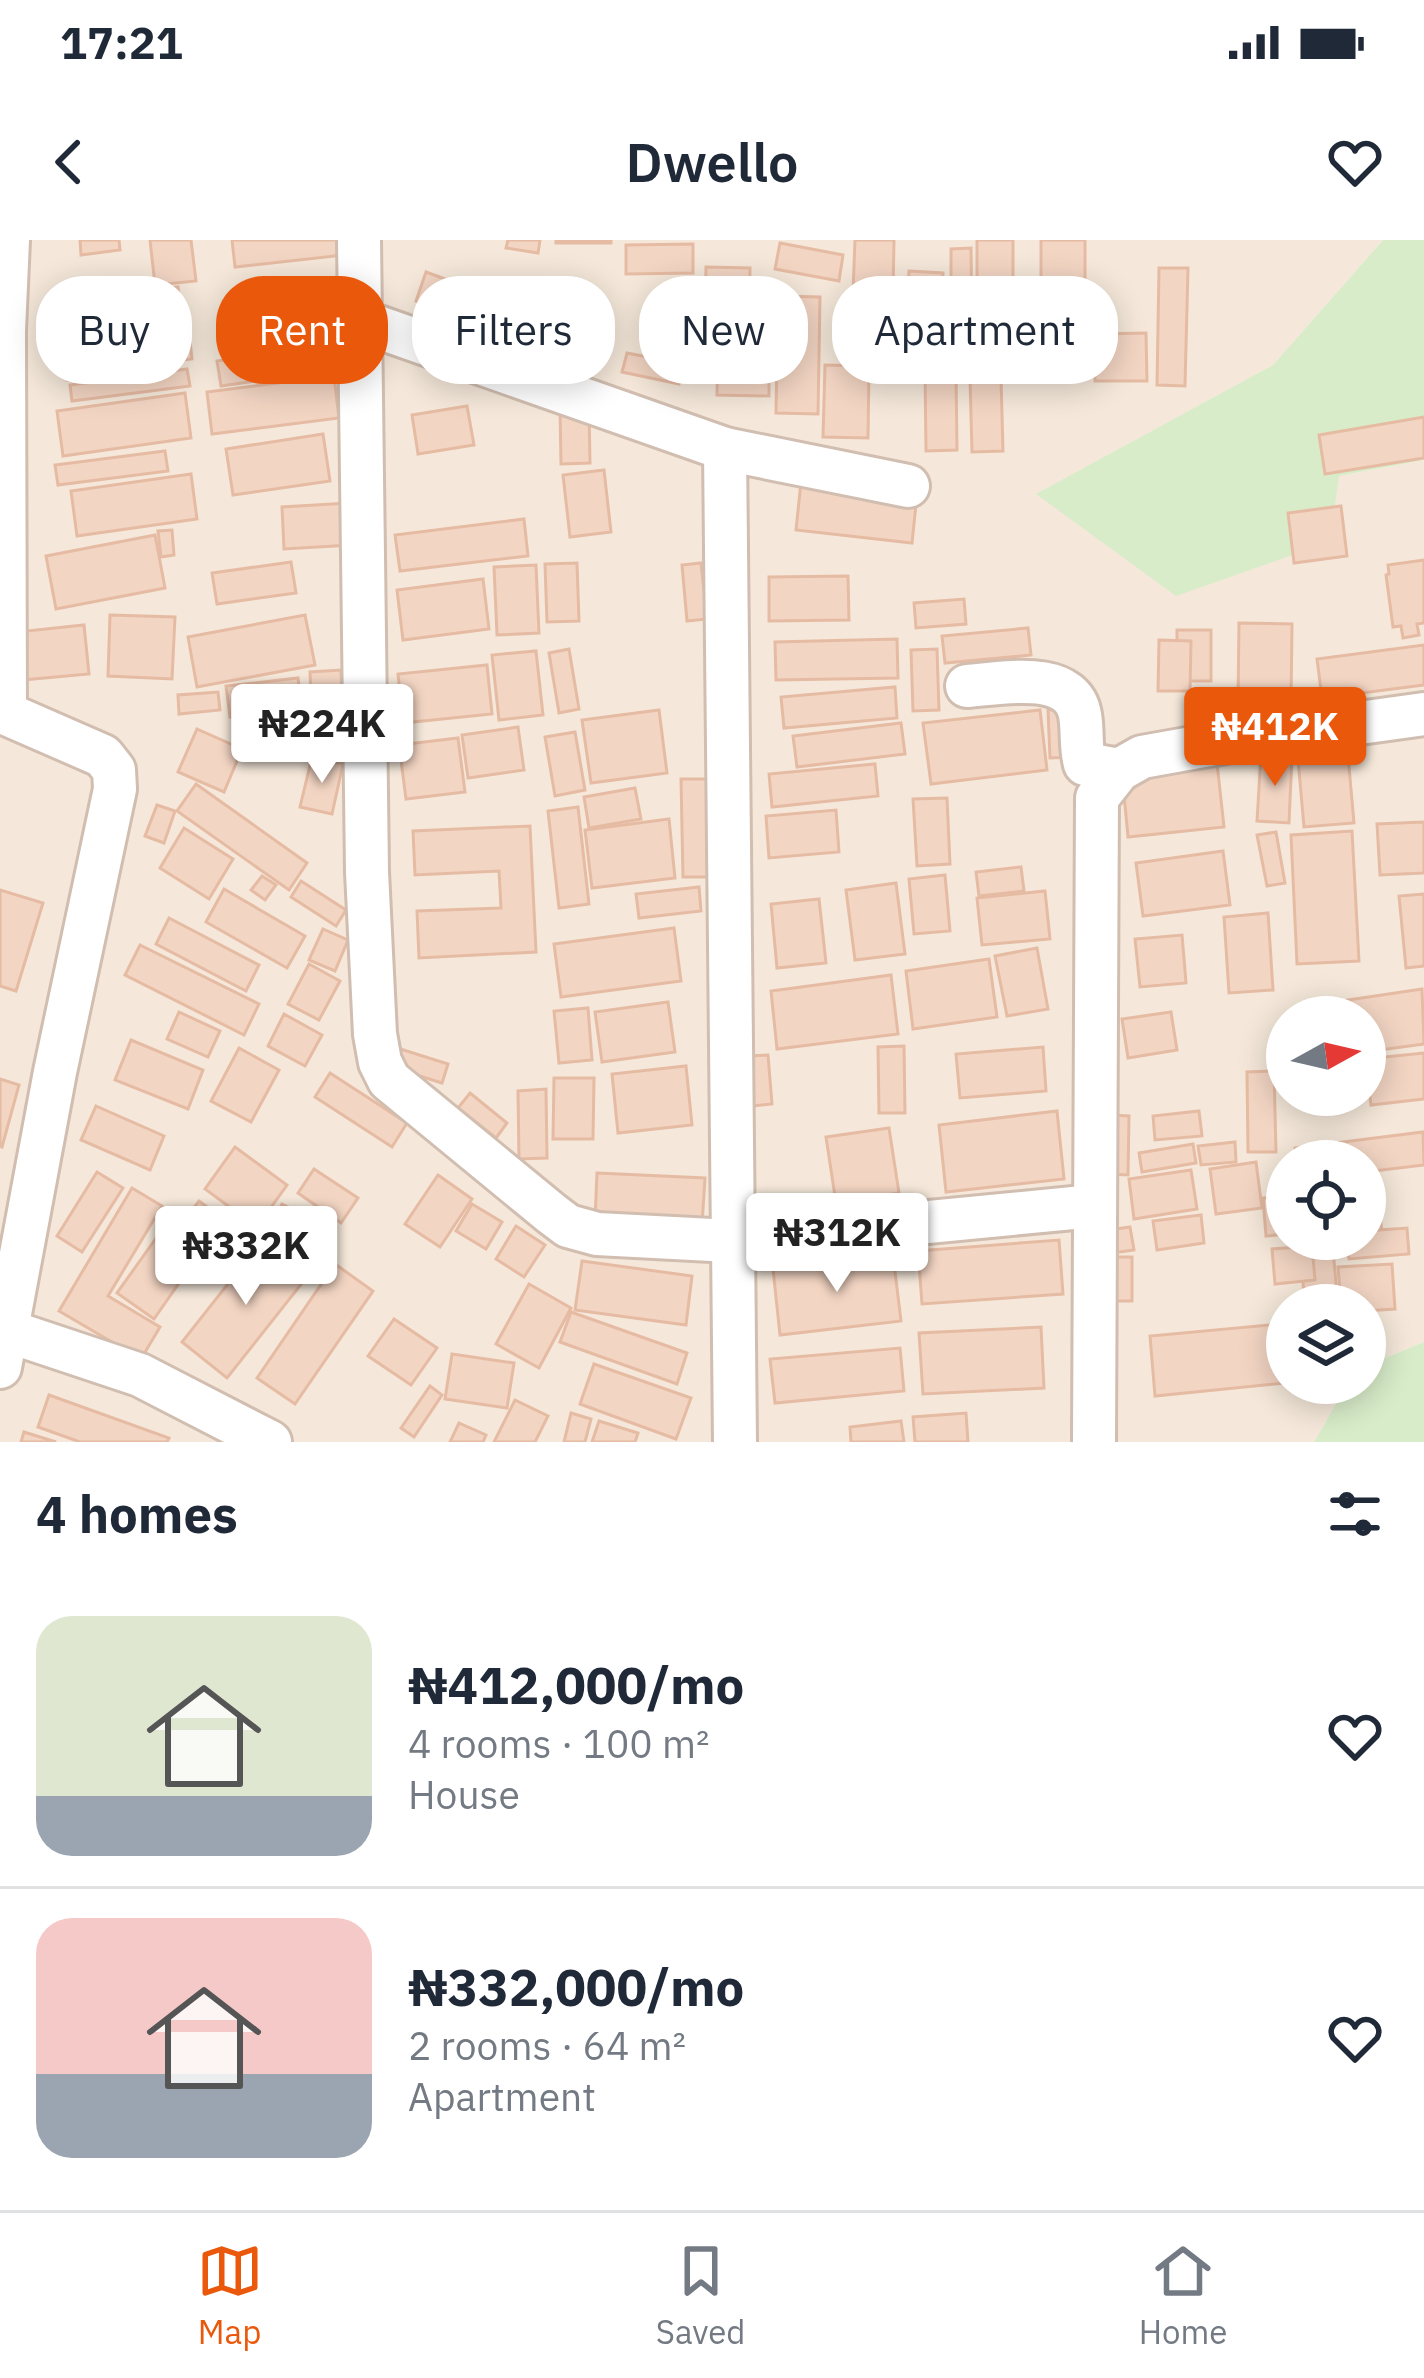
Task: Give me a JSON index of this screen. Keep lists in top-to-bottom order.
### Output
{
  "north": "right",
  "page": {
    "status": "17:21",
    "header": "Dwello",
    "chip": [
      "Buy",
      "Rent",
      "Filters",
      "New",
      "Apartment"
    ],
    "price": [
      "₦224K",
      "₦412K",
      "₦312K",
      "₦332K"
    ],
    "heading": "4 homes",
    "list": [
      {
        "name": "₦412,000/mo",
        "note": "4 rooms · 100 m² · House"
      },
      {
        "name": "₦332,000/mo",
        "note": "2 rooms · 64 m² · Apartment"
      }
    ],
    "tabs": ["Map", "Saved", "Home"]
  }
}
